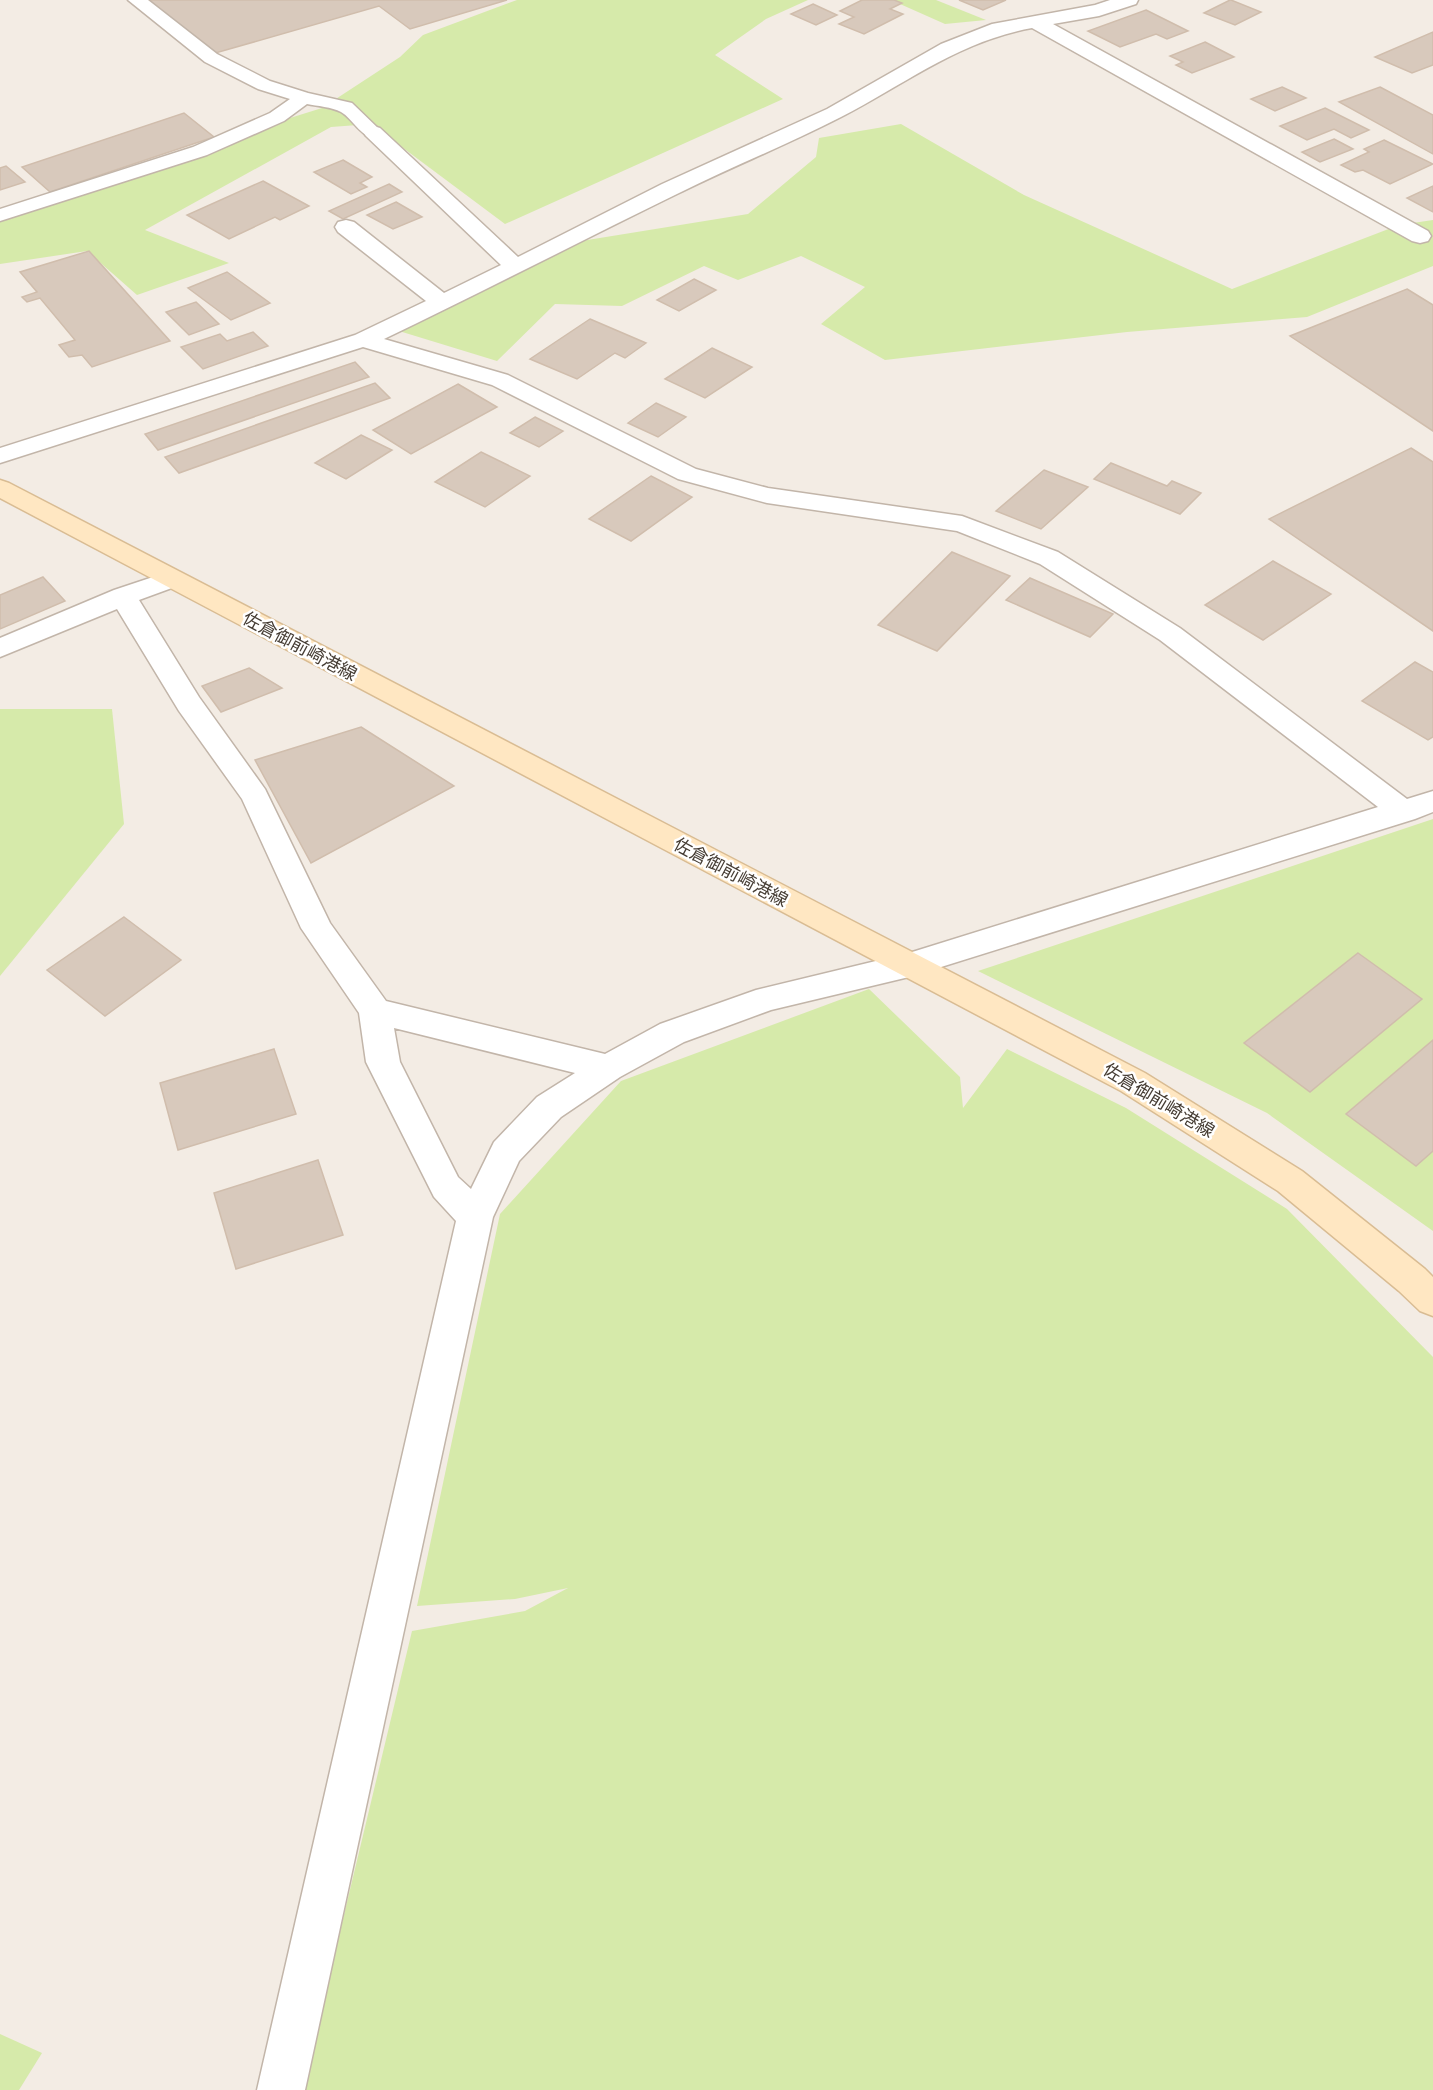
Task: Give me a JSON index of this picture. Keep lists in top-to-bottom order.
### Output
{
  "streets": {
    "main road": ["佐倉御前崎港線"]
  }
}
